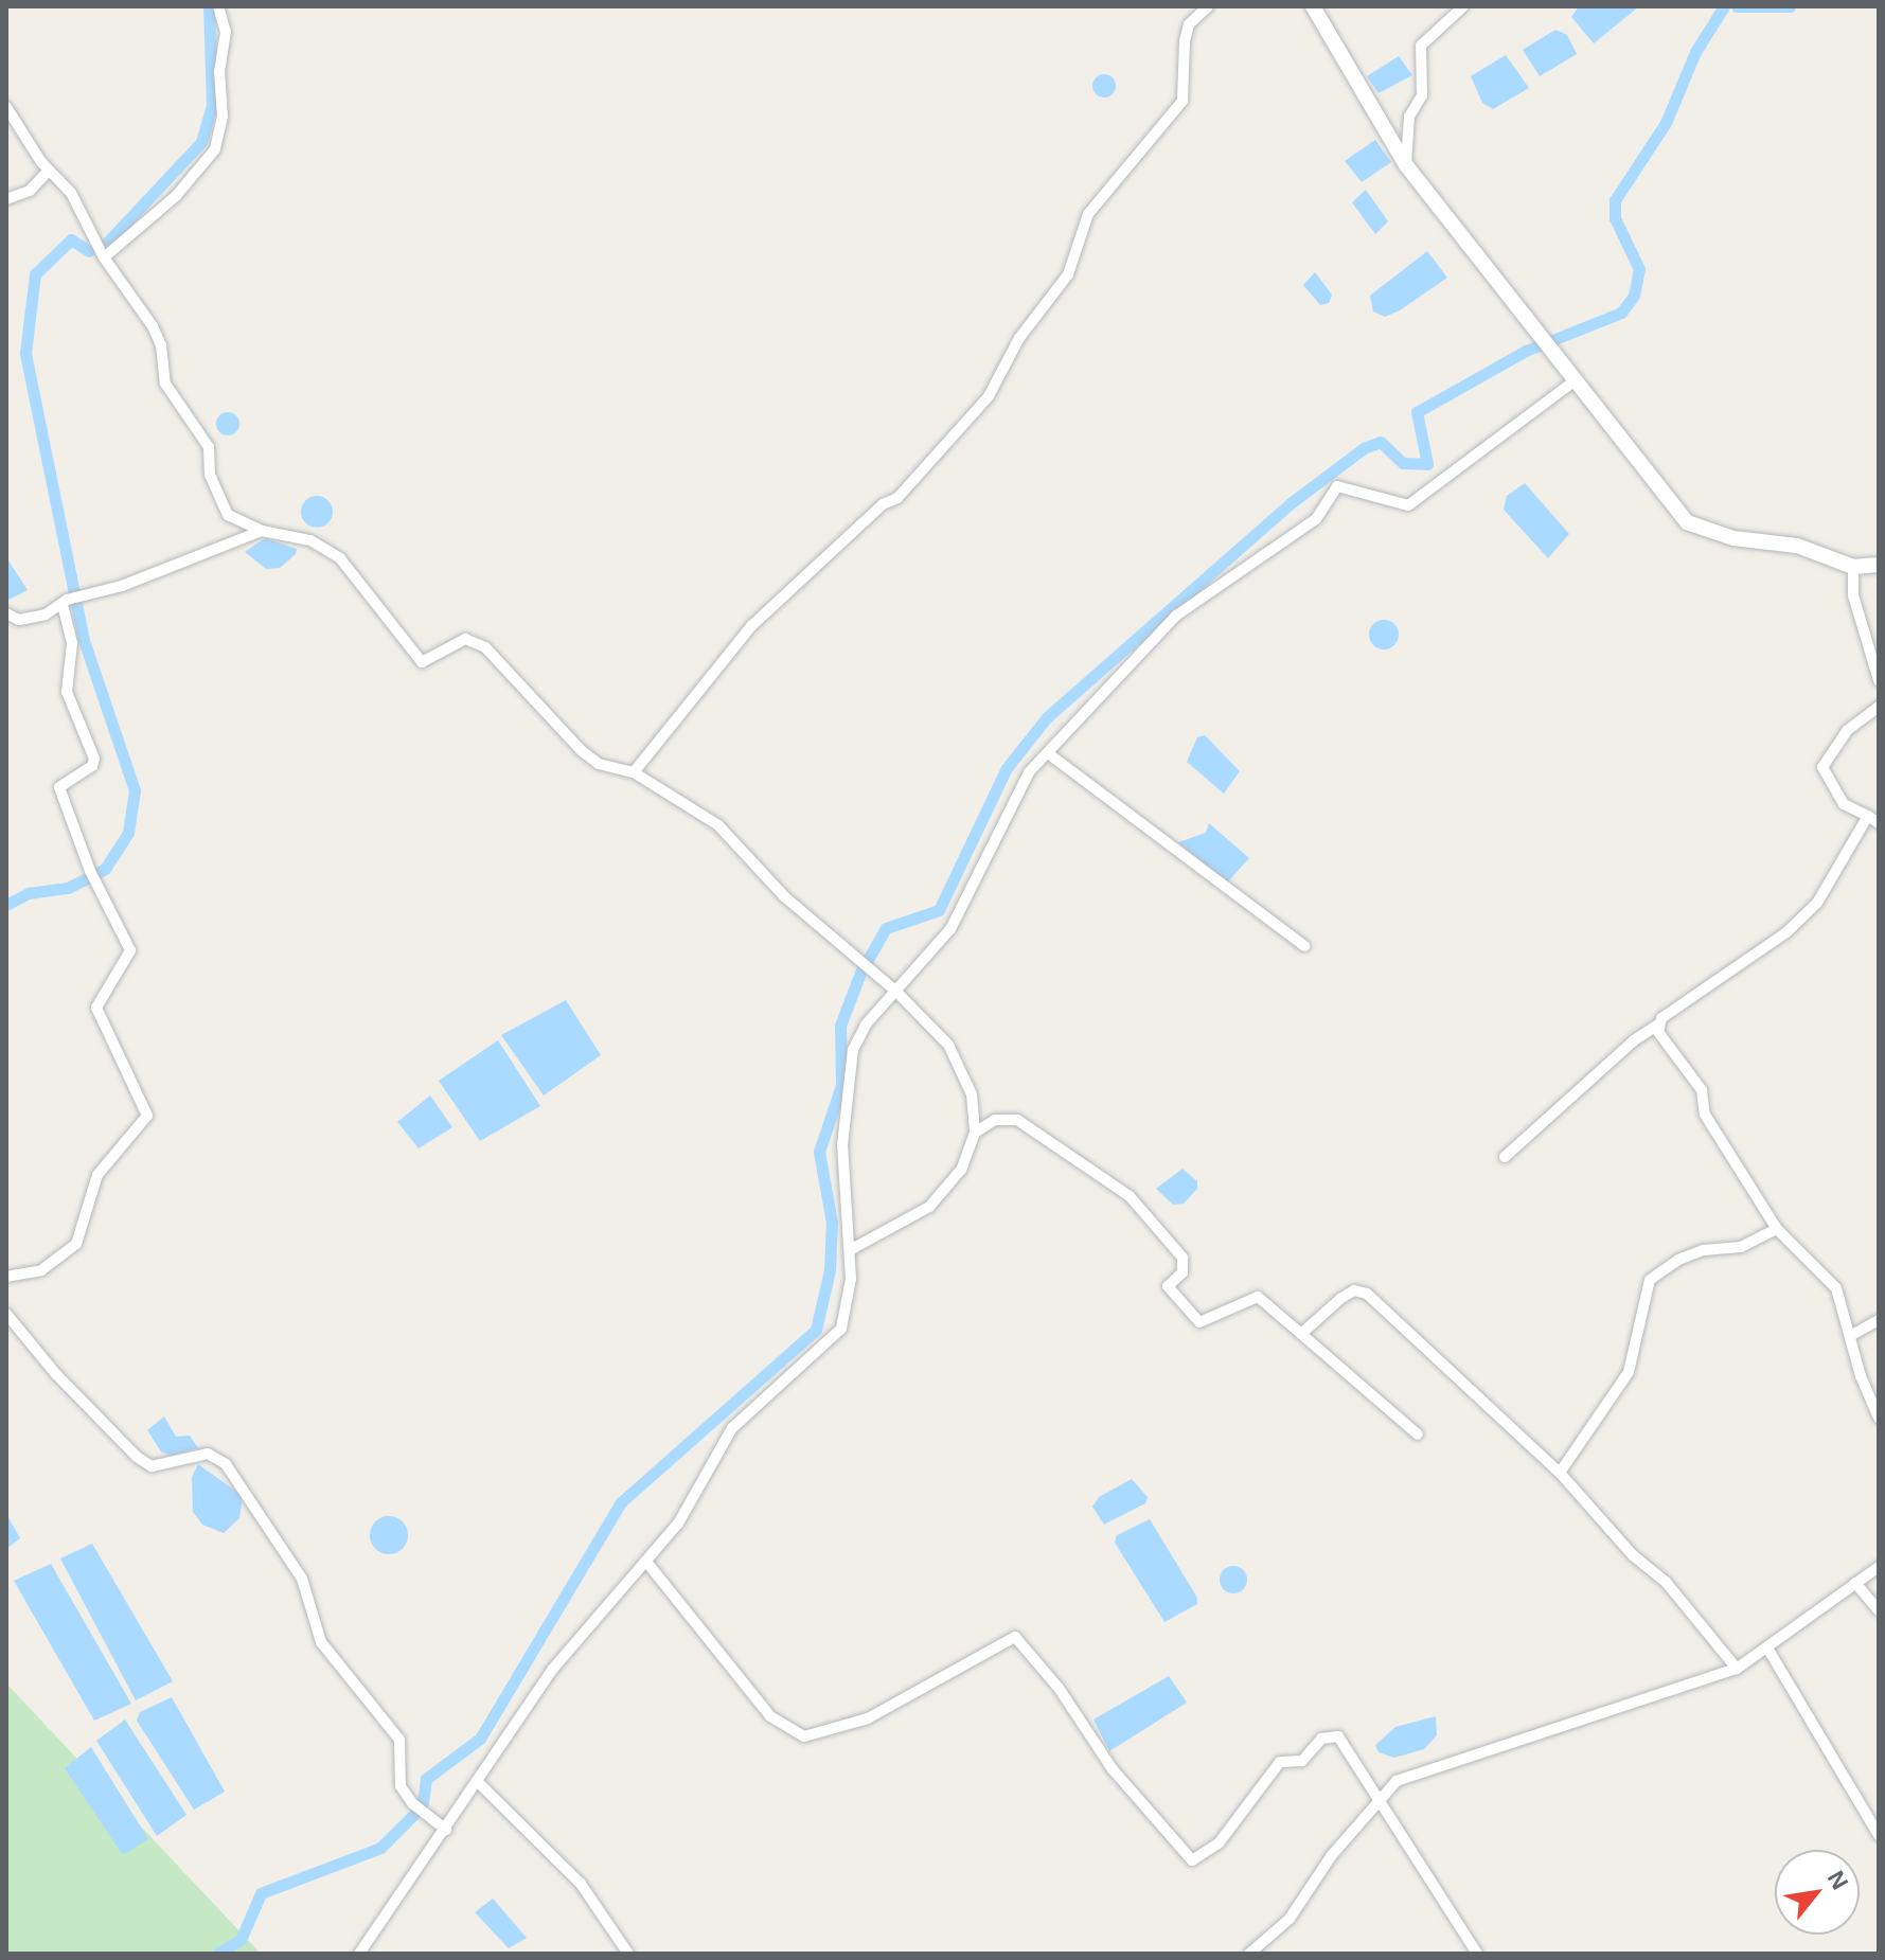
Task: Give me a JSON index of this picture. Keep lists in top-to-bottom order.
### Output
{
  "north": "top right"
}
